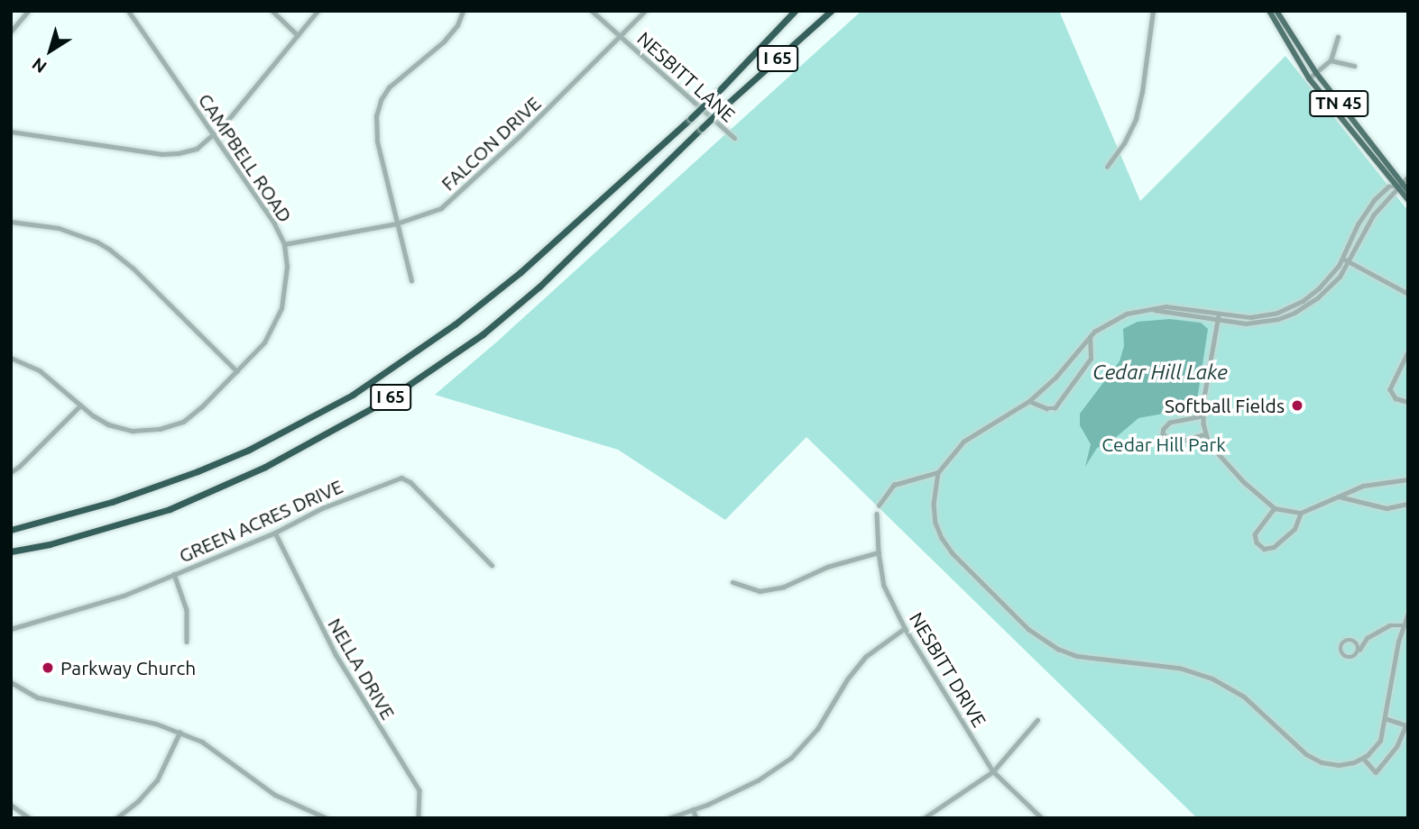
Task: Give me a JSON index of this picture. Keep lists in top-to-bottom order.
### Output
{
  "streets": {
    "highway": ["I 65"],
    "main road": ["TN 45"],
    "street": [
      "NESBITT LANE",
      "FALCON DRIVE",
      "CAMPBELL ROAD",
      "GREEN ACRES DRIVE",
      "NELLA DRIVE",
      "NESBITT DRIVE"
    ]
  },
  "crossings": [
    ["NESBITT LANE", "FALCON DRIVE"],
    ["FALCON DRIVE", "CAMPBELL ROAD"],
    ["GREEN ACRES DRIVE", "NELLA DRIVE"]
  ],
  "water": ["Cedar Hill Lake"],
  "parks": ["Cedar Hill Park"],
  "places": ["Softball Fields", "Parkway Church"],
  "north": "bottom left"
}
